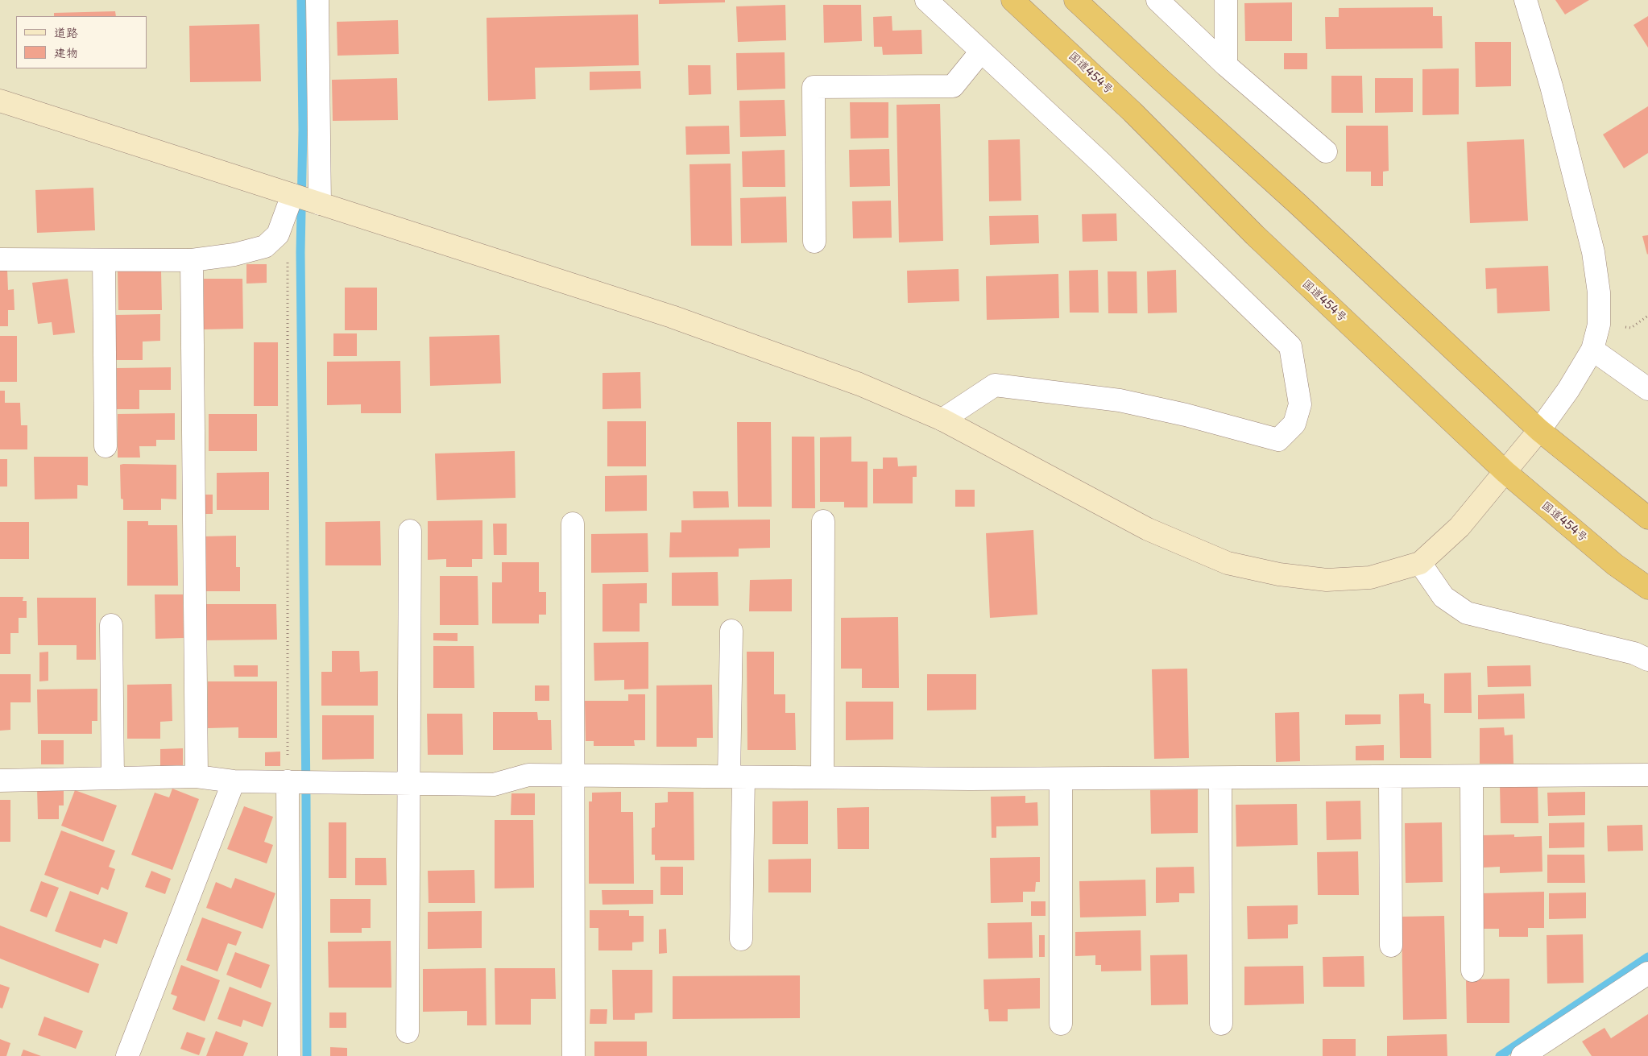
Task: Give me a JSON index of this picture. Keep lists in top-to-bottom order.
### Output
{
  "streets": {
    "highway": ["国道454号"]
  },
  "legend": ["道路", "建物"]
}
